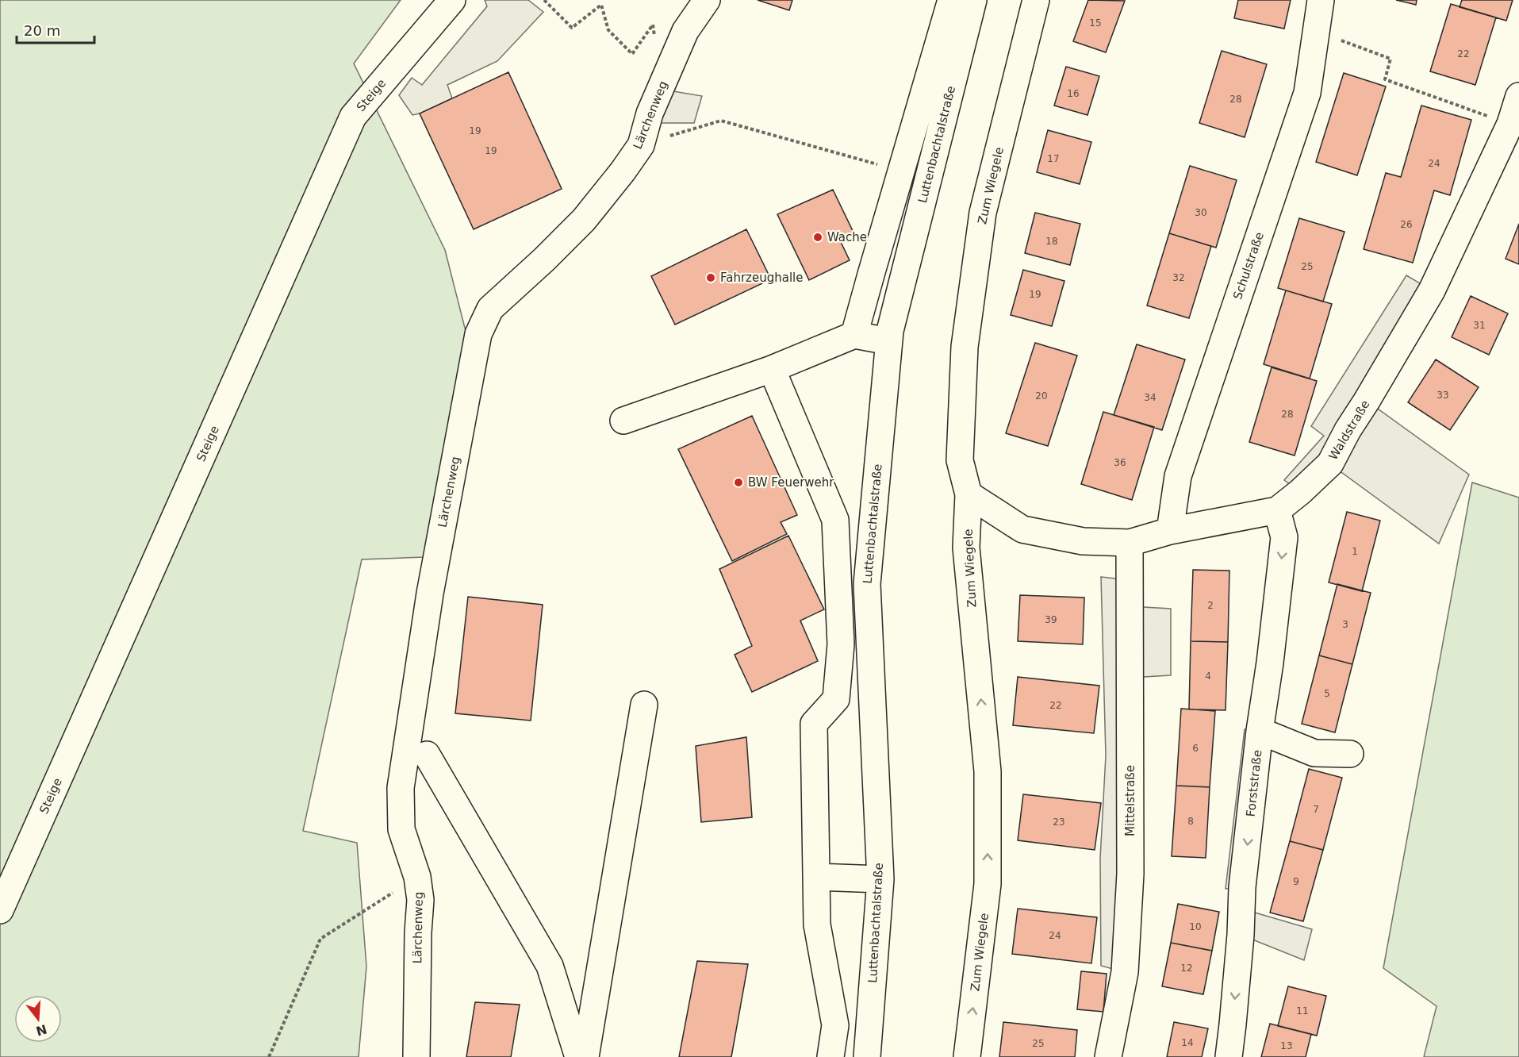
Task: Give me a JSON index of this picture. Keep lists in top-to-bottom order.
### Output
{
  "streets": {
    "street": [
      "Steige",
      "Lärchenweg",
      "Luttenbachtalstraße",
      "Zum Wiegele",
      "Schulstraße",
      "Waldstraße",
      "Forststraße",
      "Mittelstraße"
    ]
  },
  "crossings": [
    ["Zum Wiegele", "Waldstraße"],
    ["Schulstraße", "Waldstraße"],
    ["Waldstraße", "Forststraße"],
    ["Waldstraße", "Mittelstraße"]
  ],
  "one_way": ["Forststraße"],
  "places": ["Wache", "Fahrzeughalle", "BW Feuerwehr"],
  "house_numbers": [
    "15",
    "22",
    "16",
    "28",
    "19",
    "19",
    "17",
    "24",
    "30",
    "26",
    "18",
    "25",
    "32",
    "19",
    "31",
    "33",
    "20",
    "34",
    "28",
    "36",
    "1",
    "2",
    "39",
    "3",
    "4",
    "5",
    "22",
    "6",
    "7",
    "8",
    "23",
    "9",
    "10",
    "24",
    "12",
    "11",
    "14",
    "25",
    "13"
  ],
  "scale_bar": "20 m",
  "north": "bottom"
}
